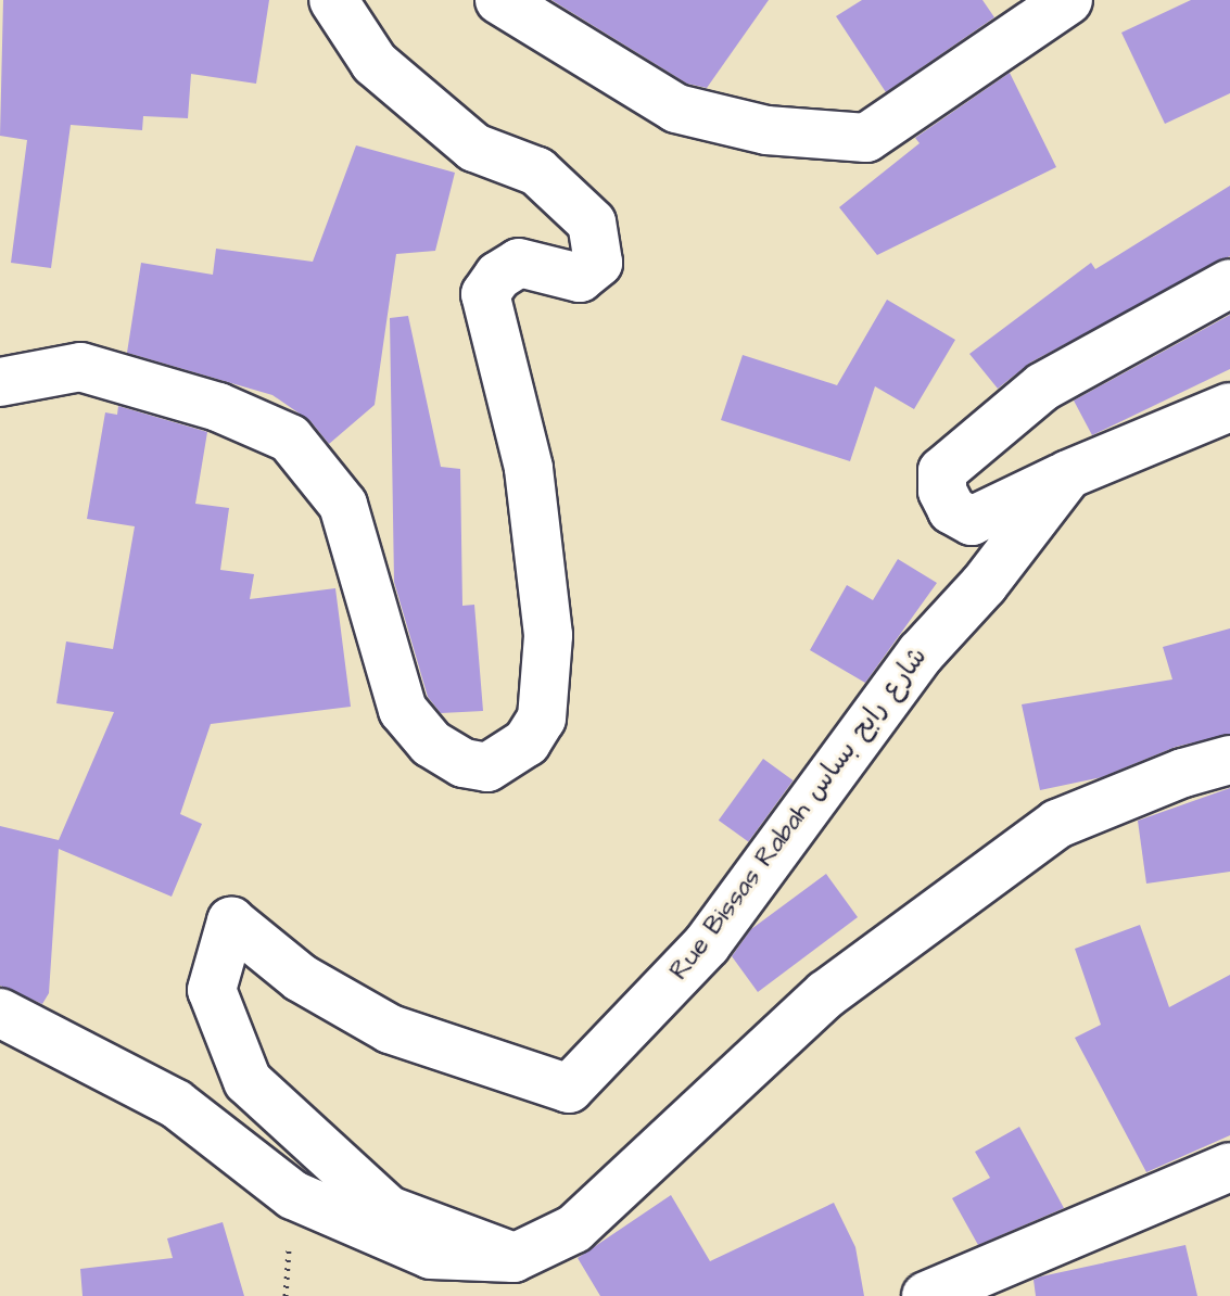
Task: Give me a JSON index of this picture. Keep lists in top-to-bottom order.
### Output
{
  "streets": {
    "street": ["Rue Bissas Rabah شارع رابح بساس"]
  }
}
